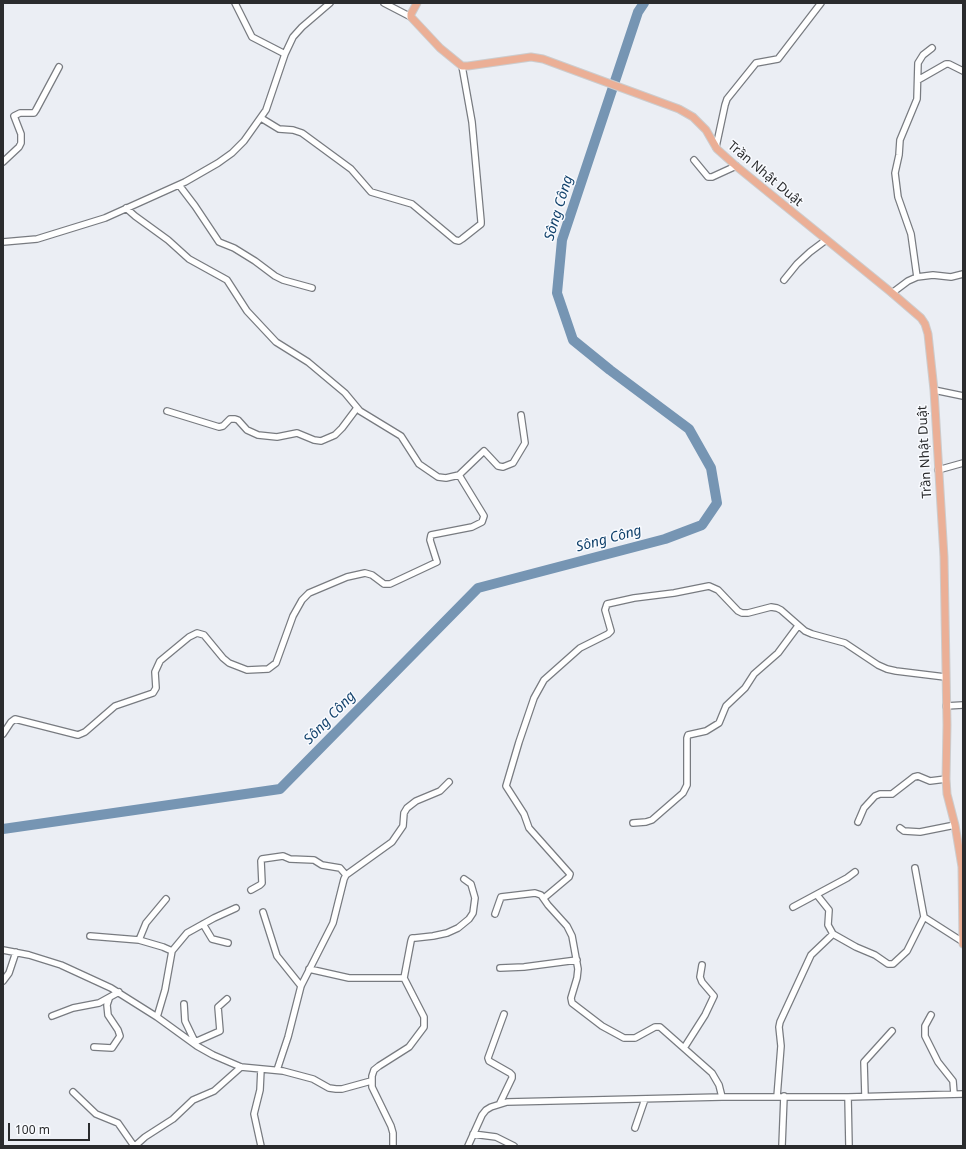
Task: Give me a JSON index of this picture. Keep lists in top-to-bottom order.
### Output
{
  "streets": {
    "main road": ["Trần Nhật Duật"]
  },
  "water": ["Sông Công"],
  "scale_bar": "100 m"
}
